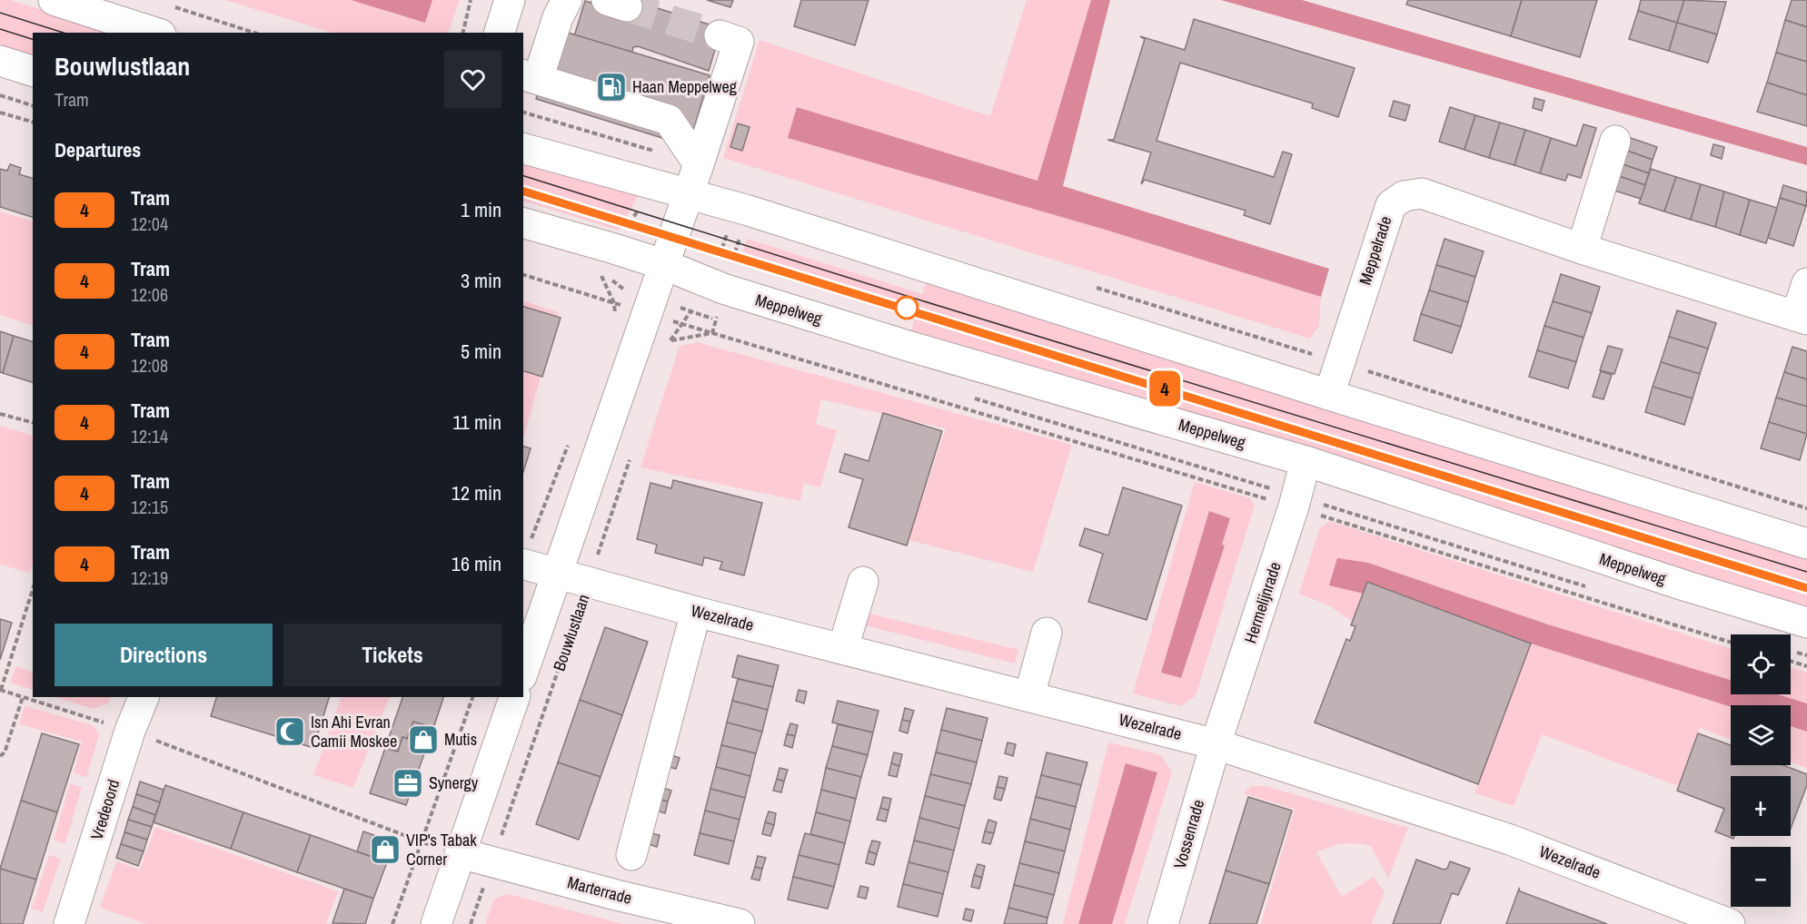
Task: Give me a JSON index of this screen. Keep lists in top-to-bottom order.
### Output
{
  "streets": {
    "street": [
      "Meppelrade",
      "Meppelweg",
      "Hermelijnrade",
      "Wezelrade",
      "Bouwlustlaan",
      "Vredeoord",
      "Vossenrade",
      "Marterrade"
    ]
  },
  "crossings": [
    ["Meppelweg", "Hermelijnrade"],
    ["Meppelweg", "Bouwlustlaan"],
    ["Hermelijnrade", "Wezelrade"],
    ["Hermelijnrade", "Vossenrade"],
    ["Wezelrade", "Bouwlustlaan"],
    ["Wezelrade", "Vossenrade"],
    ["Bouwlustlaan", "Marterrade"]
  ],
  "places": {
    "fuel station": ["Haan Meppelweg"],
    "mosque": ["Isn Ahi Evran Camii Moskee"],
    "shop": ["Mutis", "VIP's Tabak Corner"],
    "office": ["Synergy"]
  },
  "lines": ["tram line 4"],
  "page": {
    "on_map": "4",
    "heading": [
      ["Bouwlustlaan", "Tram"],
      "Departures"
    ],
    "list": [
      {
        "mark": "4",
        "name": "Tram",
        "note": "12:04",
        "value": "1 min"
      },
      {
        "mark": "4",
        "name": "Tram",
        "note": "12:06",
        "value": "3 min"
      },
      {
        "mark": "4",
        "name": "Tram",
        "note": "12:08",
        "value": "5 min"
      },
      {
        "mark": "4",
        "name": "Tram",
        "note": "12:14",
        "value": "11 min"
      },
      {
        "mark": "4",
        "name": "Tram",
        "note": "12:15",
        "value": "12 min"
      },
      {
        "mark": "4",
        "name": "Tram",
        "note": "12:19",
        "value": "16 min"
      }
    ],
    "buttons": ["Directions", "Tickets"],
    "map_buttons": ["+", "−"]
  }
}
